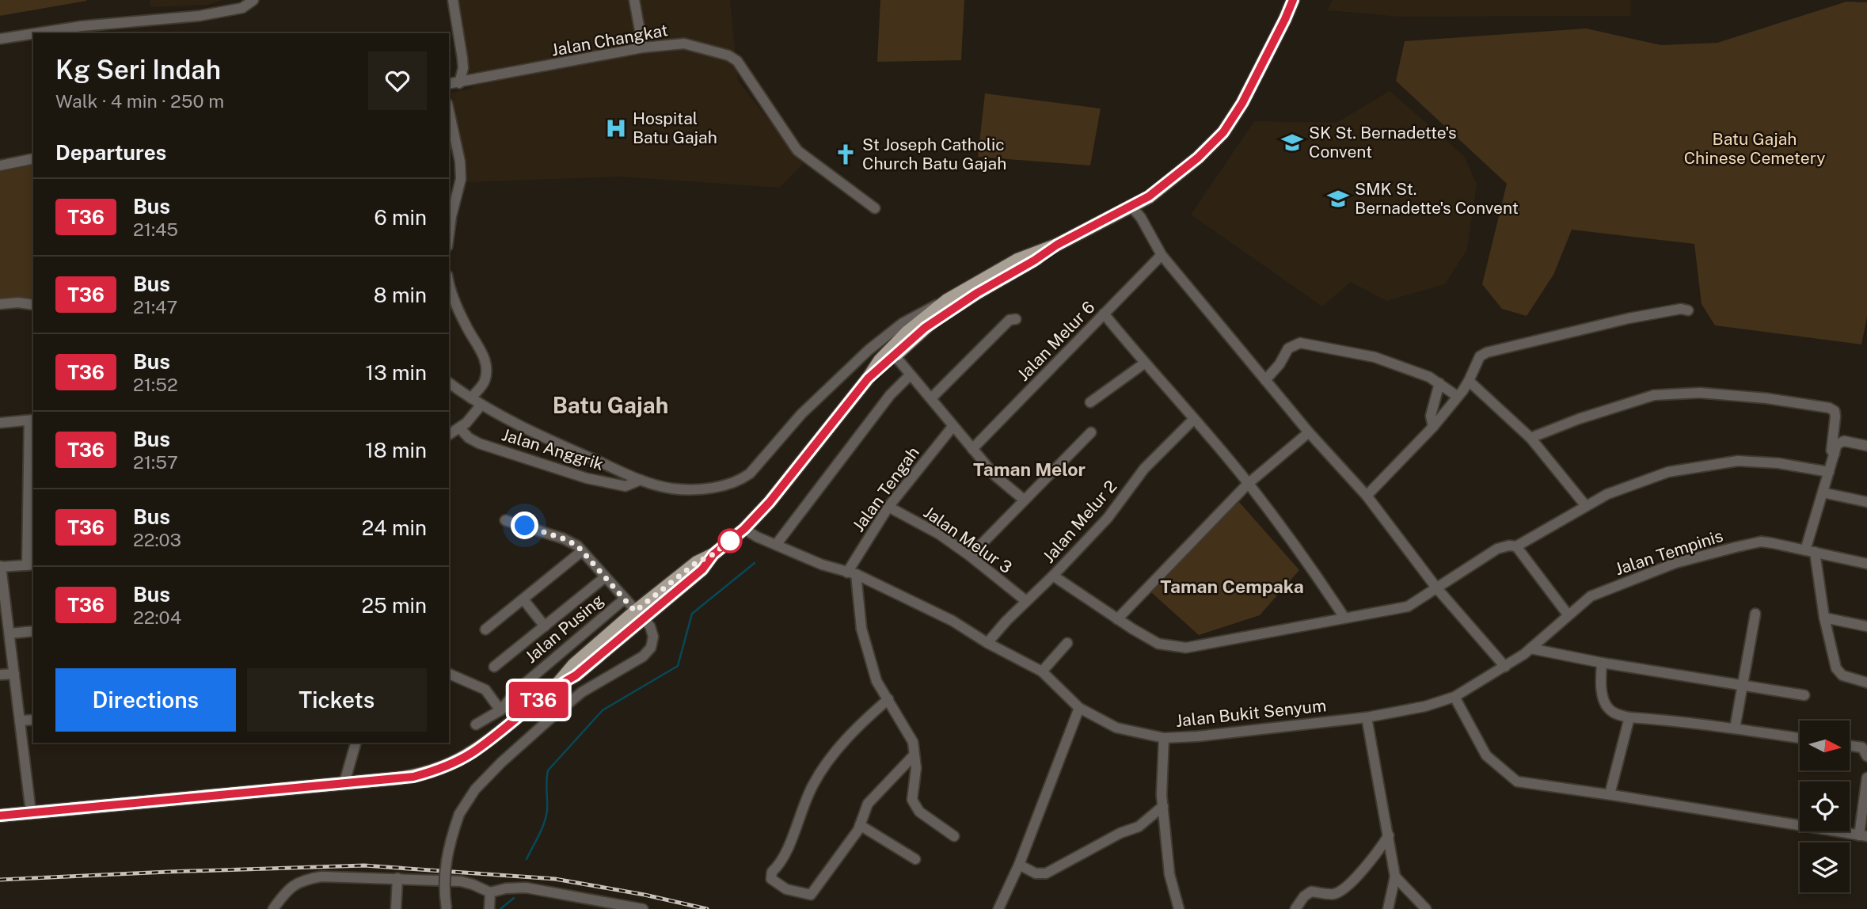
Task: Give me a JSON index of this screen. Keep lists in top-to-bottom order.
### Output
{
  "streets": {
    "street": [
      "Jalan Changkat",
      "Jalan Melur 6",
      "Jalan Anggrik",
      "Jalan Tengah",
      "Jalan Melur 2",
      "Jalan Melur 3",
      "Jalan Tempinis",
      "Jalan Pusing",
      "Jalan Bukit Senyum"
    ]
  },
  "crossings": [
    ["Jalan Tengah", "Jalan Melur 3"],
    ["Jalan Tengah", "Jalan Bukit Senyum"],
    ["Jalan Melur 2", "Jalan Melur 3"],
    ["Jalan Melur 2", "Jalan Bukit Senyum"],
    ["Jalan Tempinis", "Jalan Bukit Senyum"]
  ],
  "districts": ["Batu Gajah", "Taman Melor", "Taman Cempaka"],
  "parks": ["Batu Gajah Chinese Cemetery"],
  "places": {
    "hospital": ["Hospital Batu Gajah"],
    "school or university": ["SK St. Bernadette's Convent", "SMK St. Bernadette's Convent"],
    "church": ["St Joseph Catholic Church Batu Gajah"]
  },
  "lines": ["bus line T36"],
  "north": "right",
  "page": {
    "on_map": "T36",
    "heading": [
      ["Kg Seri Indah", "Walk · 4 min · 250 m"],
      "Departures"
    ],
    "list": [
      {
        "mark": "T36",
        "name": "Bus",
        "note": "21:45",
        "value": "6 min"
      },
      {
        "mark": "T36",
        "name": "Bus",
        "note": "21:47",
        "value": "8 min"
      },
      {
        "mark": "T36",
        "name": "Bus",
        "note": "21:52",
        "value": "13 min"
      },
      {
        "mark": "T36",
        "name": "Bus",
        "note": "21:57",
        "value": "18 min"
      },
      {
        "mark": "T36",
        "name": "Bus",
        "note": "22:03",
        "value": "24 min"
      },
      {
        "mark": "T36",
        "name": "Bus",
        "note": "22:04",
        "value": "25 min"
      }
    ],
    "buttons": ["Directions", "Tickets"]
  }
}
